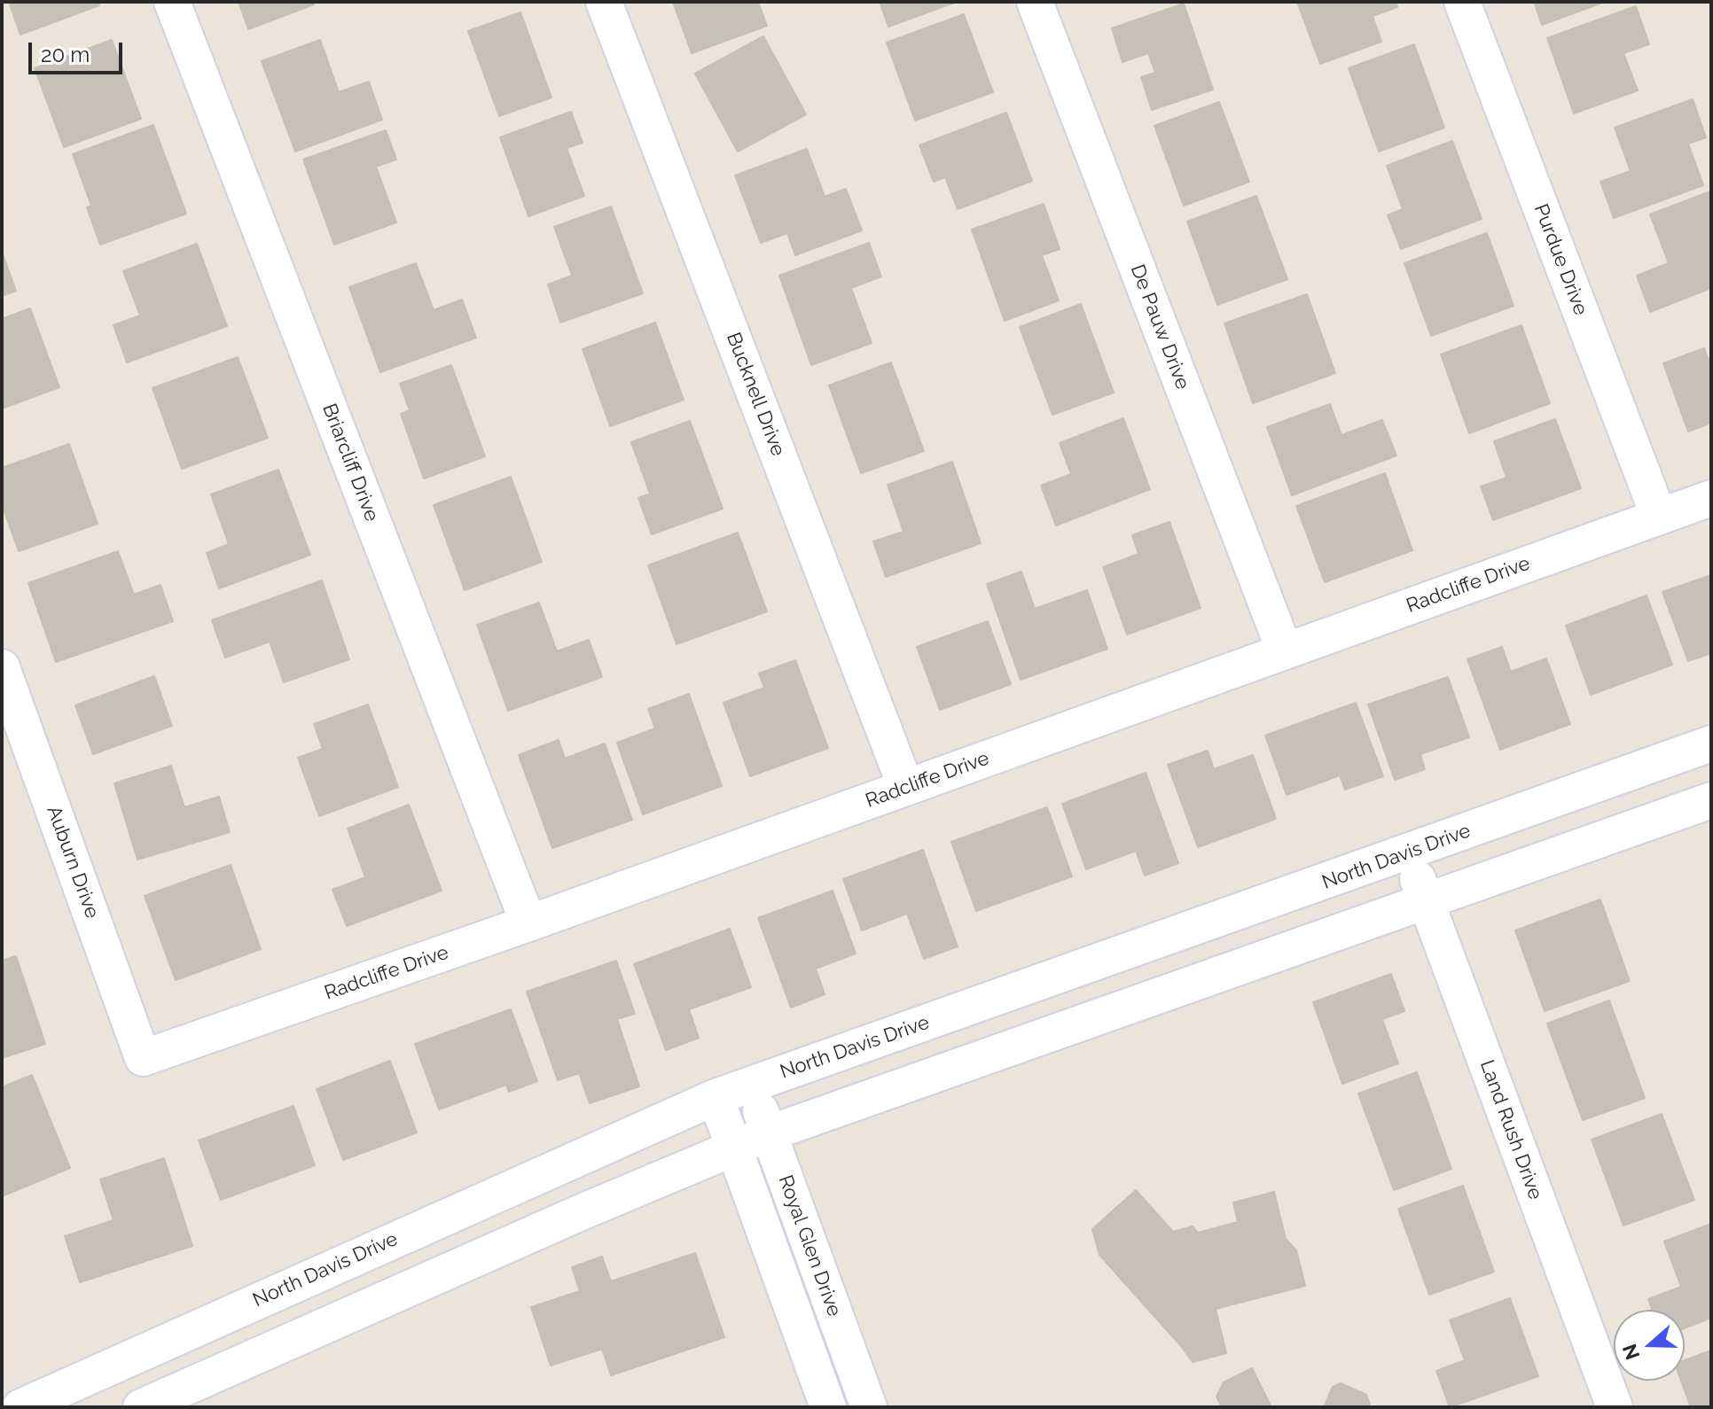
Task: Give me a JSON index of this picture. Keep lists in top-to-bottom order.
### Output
{
  "streets": {
    "street": [
      "Purdue Drive",
      "De Pauw Drive",
      "Bucknell Drive",
      "Briarcliff Drive",
      "Radcliffe Drive",
      "North Davis Drive",
      "Auburn Drive",
      "Land Rush Drive",
      "Royal Glen Drive"
    ]
  },
  "crossings": [
    ["Purdue Drive", "Radcliffe Drive"],
    ["De Pauw Drive", "Radcliffe Drive"],
    ["Bucknell Drive", "Radcliffe Drive"],
    ["Briarcliff Drive", "Radcliffe Drive"],
    ["Radcliffe Drive", "Auburn Drive"],
    ["North Davis Drive", "Land Rush Drive"],
    ["North Davis Drive", "Royal Glen Drive"]
  ],
  "scale_bar": "20 m",
  "north": "left"
}
